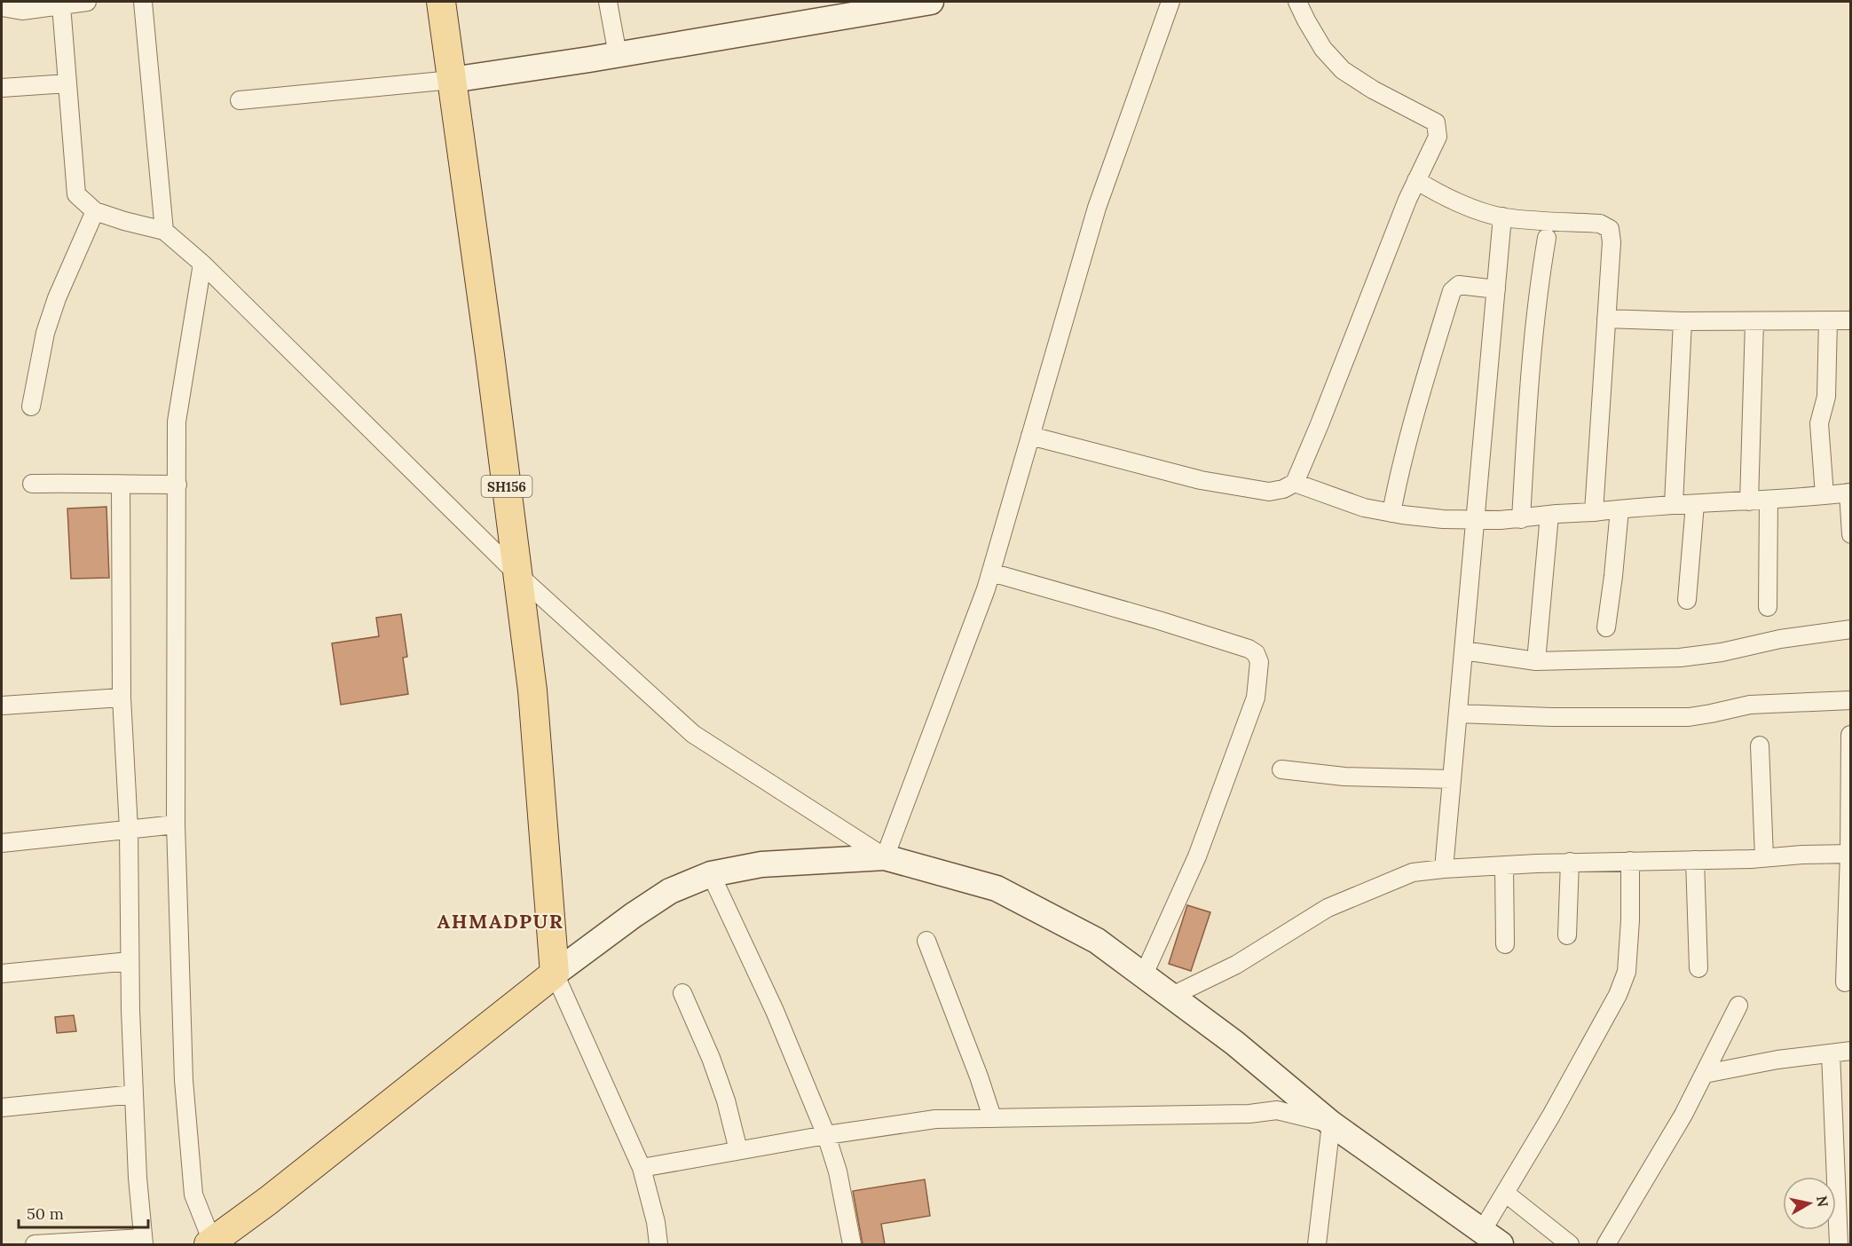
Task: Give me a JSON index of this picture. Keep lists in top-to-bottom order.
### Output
{
  "streets": {
    "main road": ["SH156"]
  },
  "districts": ["AHMADPUR"],
  "scale_bar": "50 m",
  "north": "right"
}
